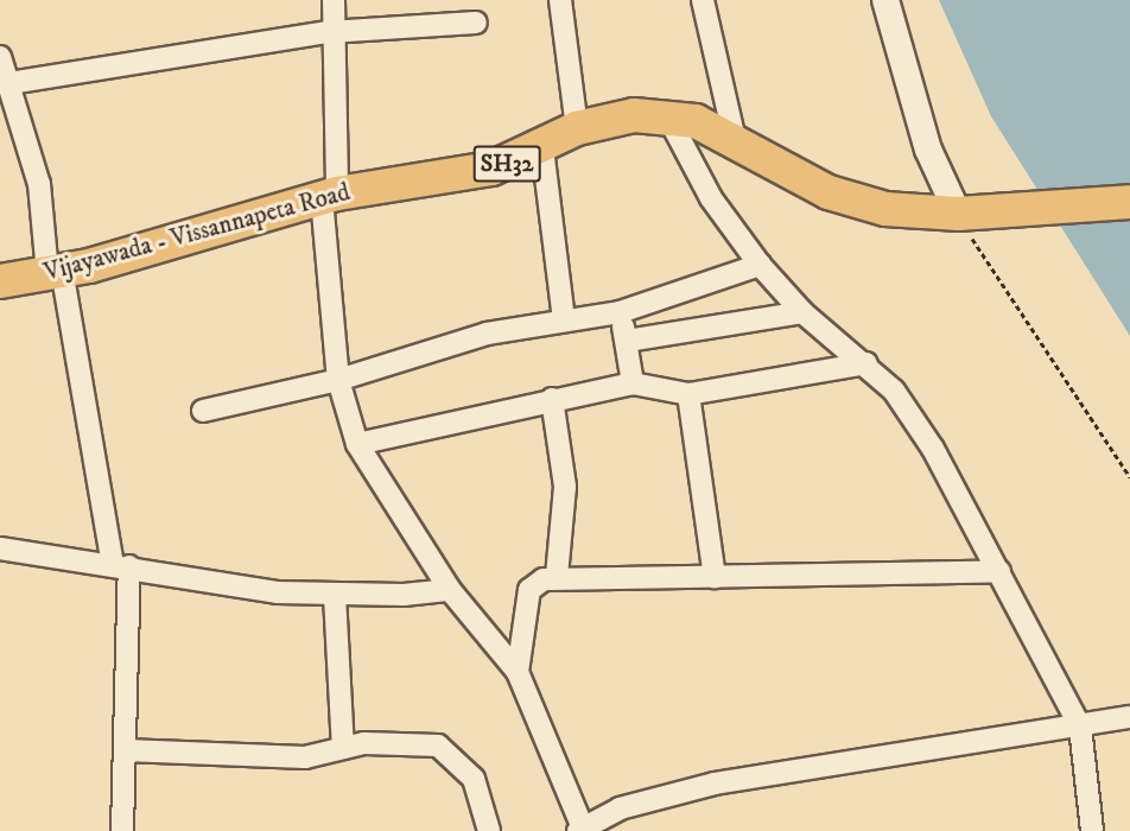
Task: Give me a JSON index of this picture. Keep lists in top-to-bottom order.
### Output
{
  "streets": {
    "main road": ["SH32", "Vijayawada - Vissannapeta Road"]
  }
}
